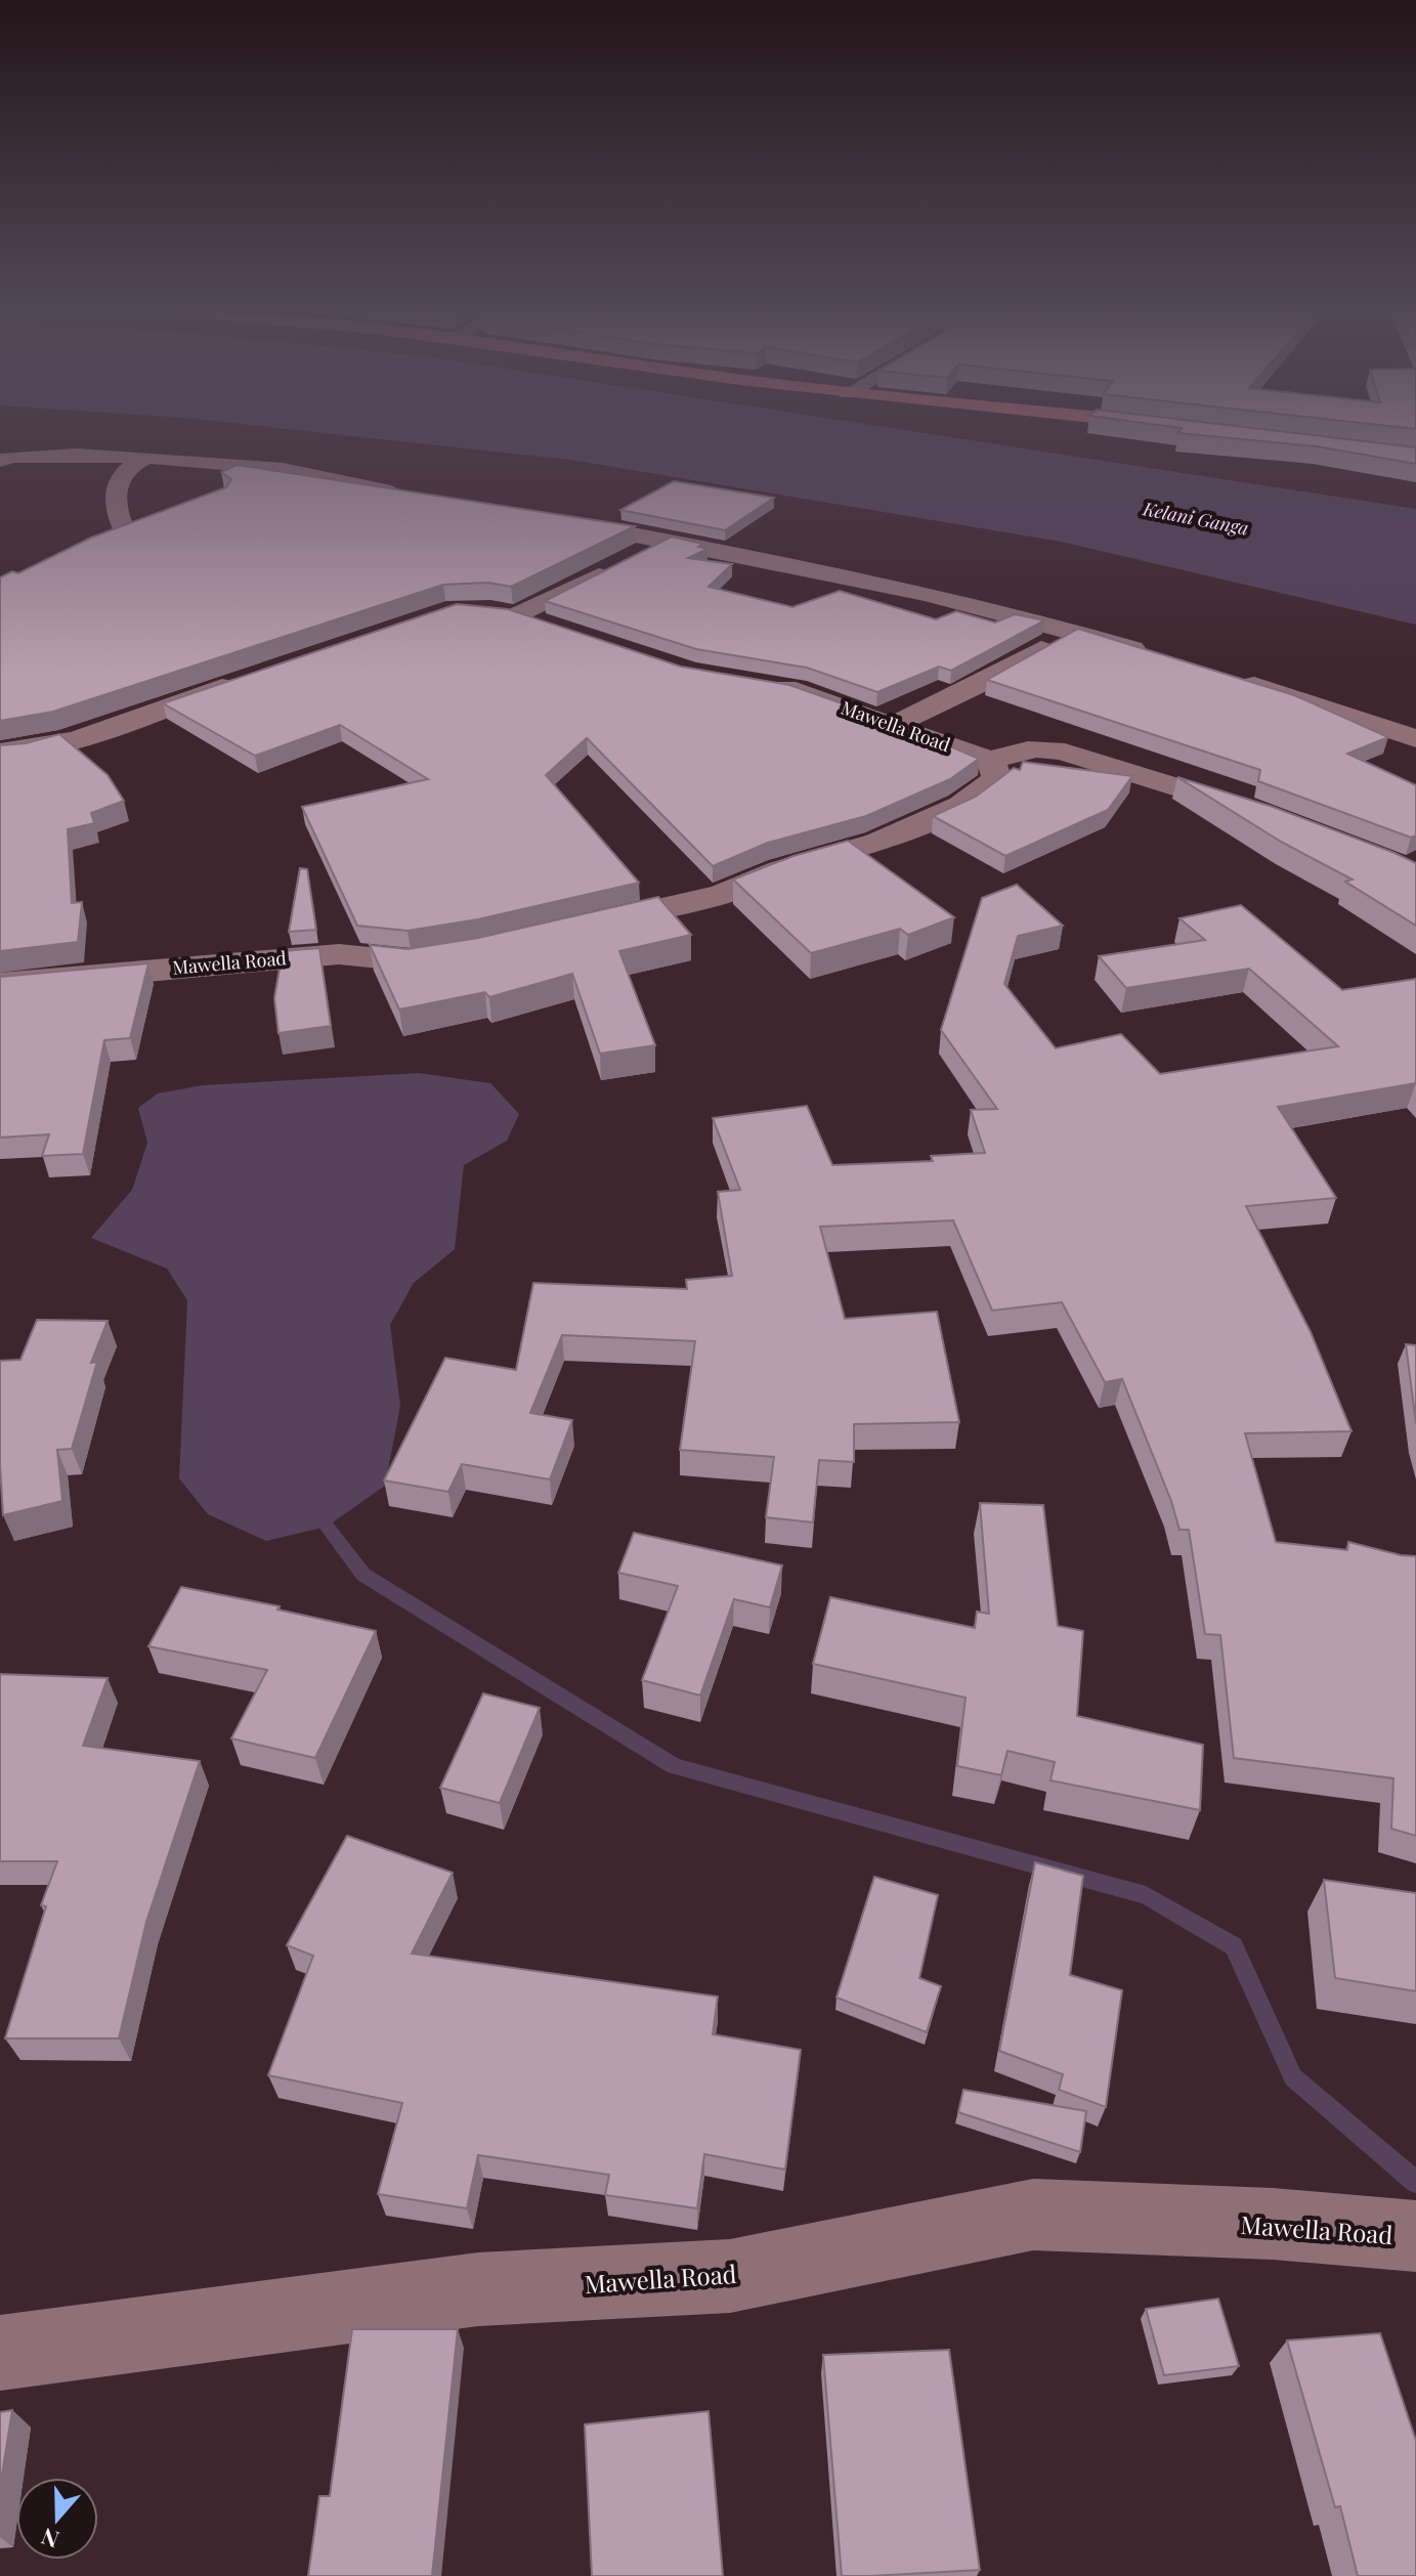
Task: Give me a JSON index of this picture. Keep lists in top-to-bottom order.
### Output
{
  "streets": {
    "street": ["Mawella Road"]
  },
  "water": ["Kelani Ganga"],
  "north": "bottom"
}
